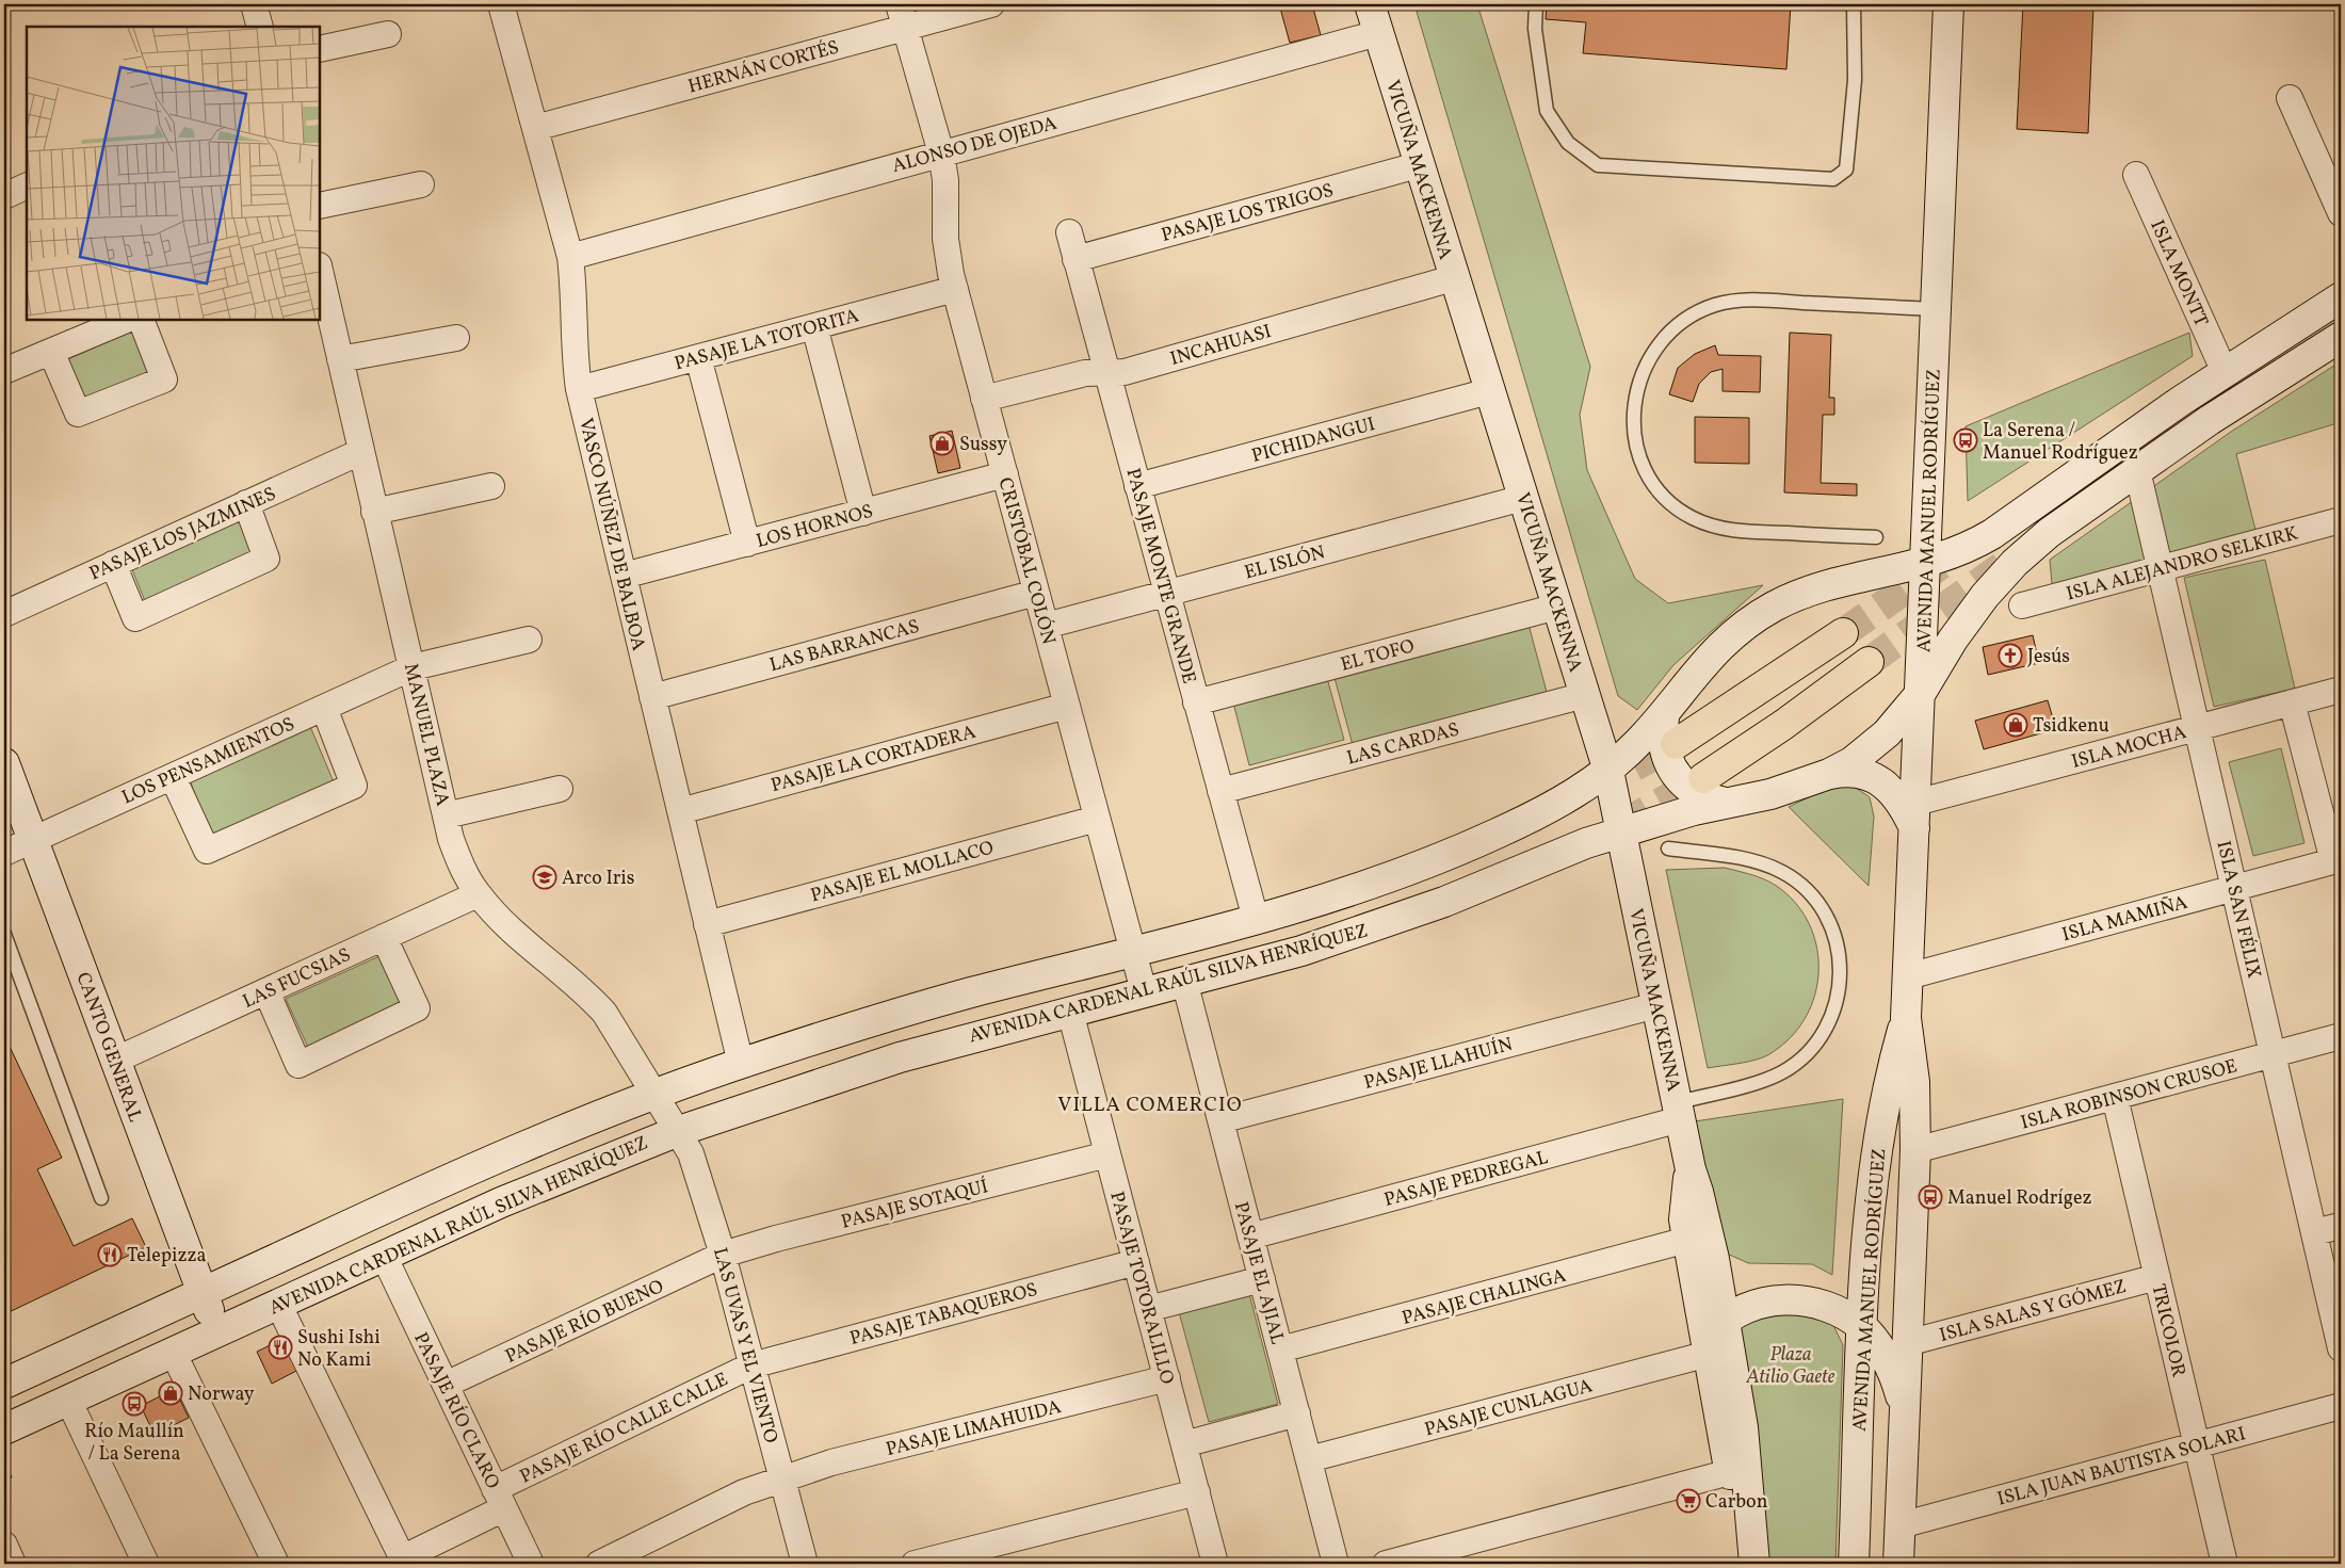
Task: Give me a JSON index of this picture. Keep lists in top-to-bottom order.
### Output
{
  "streets": {
    "main road": [
      "VICUÑA MACKENNA",
      "AVENIDA MANUEL RODRÍGUEZ",
      "AVENIDA CARDENAL RAÚL SILVA HENRÍQUEZ",
      "CANTO GENERAL"
    ],
    "street": [
      "HERNÁN CORTÉS",
      "ALONSO DE OJEDA",
      "PASAJE LOS TRIGOS",
      "ISLA MONTT",
      "PASAJE LA TOTORITA",
      "INCAHUASI",
      "PICHIDANGUI",
      "LOS HORNOS",
      "PASAJE LOS JAZMINES",
      "VASCO NÚÑEZ DE BALBOA",
      "CRISTÓBAL COLÓN",
      "EL ISLÓN",
      "ISLA ALEJANDRO SELKIRK",
      "PASAJE MONTE GRANDE",
      "LAS BARRANCAS",
      "EL TOFO",
      "MANUEL PLAZA",
      "LAS CARDAS",
      "ISLA MOCHA",
      "PASAJE LA CORTADERA",
      "LOS PENSAMIENTOS",
      "PASAJE EL MOLLACO",
      "ISLA SAN FÉLIX",
      "ISLA MAMIÑA",
      "LAS FUCSIAS",
      "PASAJE LLAHUÍN",
      "ISLA ROBINSON CRUSOE",
      "PASAJE PEDREGAL",
      "PASAJE SOTAQUÍ",
      "PASAJE EL AJIAL",
      "PASAJE TOTORALILLO",
      "PASAJE CHALINGA",
      "ISLA SALAS Y GÓMEZ",
      "PASAJE TABAQUEROS",
      "PASAJE RÍO BUENO",
      "TRICOLOR",
      "LAS UVAS Y EL VIENTO",
      "PASAJE CUNLAGUA",
      "PASAJE RÍO CLARO",
      "PASAJE RÍO CALLE CALLE",
      "PASAJE LIMAHUIDA",
      "ISLA JUAN BAUTISTA SOLARI"
    ]
  },
  "crossings": [
    ["HERNÁN CORTÉS", "VASCO NÚÑEZ DE BALBOA"],
    ["HERNÁN CORTÉS", "CRISTÓBAL COLÓN"],
    ["ALONSO DE OJEDA", "VICUÑA MACKENNA"],
    ["ALONSO DE OJEDA", "VASCO NÚÑEZ DE BALBOA"],
    ["ALONSO DE OJEDA", "CRISTÓBAL COLÓN"],
    ["VICUÑA MACKENNA", "PASAJE LOS TRIGOS"],
    ["VICUÑA MACKENNA", "INCAHUASI"],
    ["VICUÑA MACKENNA", "PICHIDANGUI"],
    ["VICUÑA MACKENNA", "EL ISLÓN"],
    ["VICUÑA MACKENNA", "EL TOFO"],
    ["VICUÑA MACKENNA", "LAS CARDAS"],
    ["VICUÑA MACKENNA", "AVENIDA CARDENAL RAÚL SILVA HENRÍQUEZ"],
    ["VICUÑA MACKENNA", "PASAJE LLAHUÍN"],
    ["VICUÑA MACKENNA", "PASAJE PEDREGAL"],
    ["VICUÑA MACKENNA", "PASAJE CHALINGA"],
    ["VICUÑA MACKENNA", "PASAJE CUNLAGUA"],
    ["PASAJE LOS TRIGOS", "PASAJE MONTE GRANDE"],
    ["ISLA MONTT", "AVENIDA CARDENAL RAÚL SILVA HENRÍQUEZ"],
    ["PASAJE LA TOTORITA", "VASCO NÚÑEZ DE BALBOA"],
    ["PASAJE LA TOTORITA", "CRISTÓBAL COLÓN"],
    ["INCAHUASI", "CRISTÓBAL COLÓN"],
    ["INCAHUASI", "PASAJE MONTE GRANDE"],
    ["PICHIDANGUI", "PASAJE MONTE GRANDE"],
    ["AVENIDA MANUEL RODRÍGUEZ", "ISLA MOCHA"],
    ["AVENIDA MANUEL RODRÍGUEZ", "ISLA MAMIÑA"],
    ["AVENIDA MANUEL RODRÍGUEZ", "AVENIDA CARDENAL RAÚL SILVA HENRÍQUEZ"],
    ["AVENIDA MANUEL RODRÍGUEZ", "ISLA ROBINSON CRUSOE"],
    ["AVENIDA MANUEL RODRÍGUEZ", "ISLA SALAS Y GÓMEZ"],
    ["AVENIDA MANUEL RODRÍGUEZ", "ISLA JUAN BAUTISTA SOLARI"],
    ["LOS HORNOS", "VASCO NÚÑEZ DE BALBOA"],
    ["LOS HORNOS", "CRISTÓBAL COLÓN"],
    ["PASAJE LOS JAZMINES", "MANUEL PLAZA"],
    ["VASCO NÚÑEZ DE BALBOA", "LAS BARRANCAS"],
    ["VASCO NÚÑEZ DE BALBOA", "PASAJE LA CORTADERA"],
    ["VASCO NÚÑEZ DE BALBOA", "PASAJE EL MOLLACO"],
    ["VASCO NÚÑEZ DE BALBOA", "AVENIDA CARDENAL RAÚL SILVA HENRÍQUEZ"],
    ["CRISTÓBAL COLÓN", "EL ISLÓN"],
    ["CRISTÓBAL COLÓN", "LAS BARRANCAS"],
    ["CRISTÓBAL COLÓN", "PASAJE LA CORTADERA"],
    ["CRISTÓBAL COLÓN", "PASAJE EL MOLLACO"],
    ["CRISTÓBAL COLÓN", "AVENIDA CARDENAL RAÚL SILVA HENRÍQUEZ"],
    ["EL ISLÓN", "PASAJE MONTE GRANDE"],
    ["ISLA ALEJANDRO SELKIRK", "ISLA SAN FÉLIX"],
    ["PASAJE MONTE GRANDE", "EL TOFO"],
    ["PASAJE MONTE GRANDE", "LAS CARDAS"],
    ["PASAJE MONTE GRANDE", "AVENIDA CARDENAL RAÚL SILVA HENRÍQUEZ"],
    ["MANUEL PLAZA", "LOS PENSAMIENTOS"],
    ["MANUEL PLAZA", "LAS FUCSIAS"],
    ["MANUEL PLAZA", "AVENIDA CARDENAL RAÚL SILVA HENRÍQUEZ"],
    ["MANUEL PLAZA", "LAS UVAS Y EL VIENTO"],
    ["ISLA MOCHA", "ISLA SAN FÉLIX"],
    ["LOS PENSAMIENTOS", "CANTO GENERAL"],
    ["ISLA SAN FÉLIX", "ISLA MAMIÑA"],
    ["ISLA SAN FÉLIX", "AVENIDA CARDENAL RAÚL SILVA HENRÍQUEZ"],
    ["ISLA SAN FÉLIX", "ISLA ROBINSON CRUSOE"],
    ["LAS FUCSIAS", "CANTO GENERAL"],
    ["AVENIDA CARDENAL RAÚL SILVA HENRÍQUEZ", "CANTO GENERAL"],
    ["AVENIDA CARDENAL RAÚL SILVA HENRÍQUEZ", "PASAJE EL AJIAL"],
    ["AVENIDA CARDENAL RAÚL SILVA HENRÍQUEZ", "PASAJE TOTORALILLO"],
    ["AVENIDA CARDENAL RAÚL SILVA HENRÍQUEZ", "LAS UVAS Y EL VIENTO"],
    ["AVENIDA CARDENAL RAÚL SILVA HENRÍQUEZ", "PASAJE RÍO CLARO"],
    ["PASAJE LLAHUÍN", "PASAJE EL AJIAL"],
    ["ISLA ROBINSON CRUSOE", "TRICOLOR"],
    ["PASAJE PEDREGAL", "PASAJE EL AJIAL"],
    ["PASAJE SOTAQUÍ", "PASAJE TOTORALILLO"],
    ["PASAJE SOTAQUÍ", "PASAJE RÍO BUENO"],
    ["PASAJE SOTAQUÍ", "LAS UVAS Y EL VIENTO"],
    ["PASAJE EL AJIAL", "PASAJE CHALINGA"],
    ["PASAJE EL AJIAL", "PASAJE CUNLAGUA"],
    ["PASAJE TOTORALILLO", "PASAJE TABAQUEROS"],
    ["PASAJE TOTORALILLO", "PASAJE LIMAHUIDA"],
    ["ISLA SALAS Y GÓMEZ", "TRICOLOR"],
    ["PASAJE TABAQUEROS", "LAS UVAS Y EL VIENTO"],
    ["PASAJE TABAQUEROS", "PASAJE RÍO CALLE CALLE"],
    ["PASAJE RÍO BUENO", "LAS UVAS Y EL VIENTO"],
    ["PASAJE RÍO BUENO", "PASAJE RÍO CLARO"],
    ["TRICOLOR", "ISLA JUAN BAUTISTA SOLARI"],
    ["LAS UVAS Y EL VIENTO", "PASAJE RÍO CALLE CALLE"],
    ["LAS UVAS Y EL VIENTO", "PASAJE LIMAHUIDA"],
    ["PASAJE RÍO CLARO", "PASAJE RÍO CALLE CALLE"]
  ],
  "districts": ["VILLA COMERCIO"],
  "parks": ["Plaza Atilio Gaete"],
  "places": {
    "bus stop": ["La Serena / Manuel Rodríguez", "Manuel Rodrígez", "Río Maullín / La Serena"],
    "shop": ["Sussy", "Tsidkenu", "Norway"],
    "church": ["Jesús"],
    "school or university": ["Arco Iris"],
    "restaurant": ["Telepizza", "Sushi Ishi No Kami"],
    "supermarket": ["Carbon"]
  }
}
